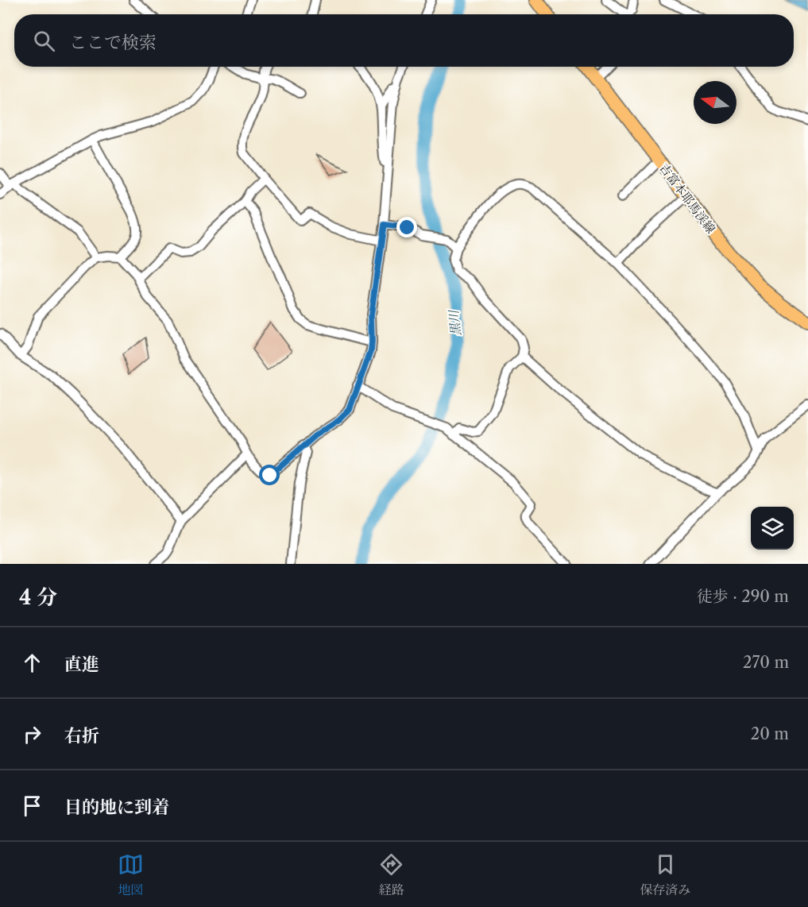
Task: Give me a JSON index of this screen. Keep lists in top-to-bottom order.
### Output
{
  "streets": {
    "main road": ["吉富本耶馬渓線"]
  },
  "water": ["黒川"],
  "north": "left",
  "page": {
    "search": "ここで検索",
    "heading": ["4 分", "徒歩 · 290 m"],
    "list": [
      ["直進", "270 m"],
      ["右折", "20 m"],
      "目的地に到着"
    ],
    "nav": ["地図", "経路", "保存済み"]
  }
}
